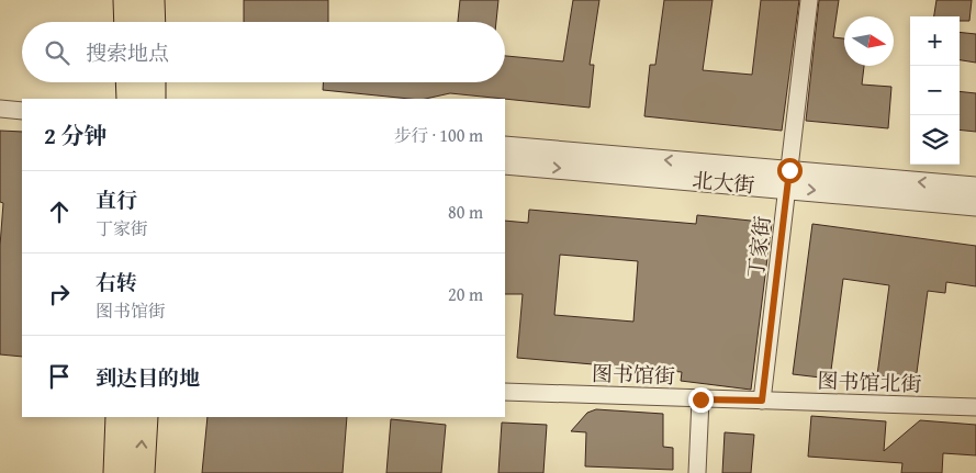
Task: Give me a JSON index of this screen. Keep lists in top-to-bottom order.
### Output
{
  "streets": {
    "street": [
      "北大街",
      "丁家街",
      "图书馆街",
      "图书馆北街"
    ]
  },
  "crossings": [
    ["北大街", "丁家街"],
    ["丁家街", "图书馆街"],
    ["丁家街", "图书馆北街"],
    ["图书馆街", "图书馆北街"]
  ],
  "north": "right",
  "page": {
    "map_buttons": ["+", "−"],
    "search": "搜索地点",
    "heading": ["2 分钟", "步行 · 100 m"],
    "list": [
      ["直行", "丁家街", "80 m"],
      ["右转", "图书馆街", "20 m"],
      "到达目的地"
    ]
  }
}
